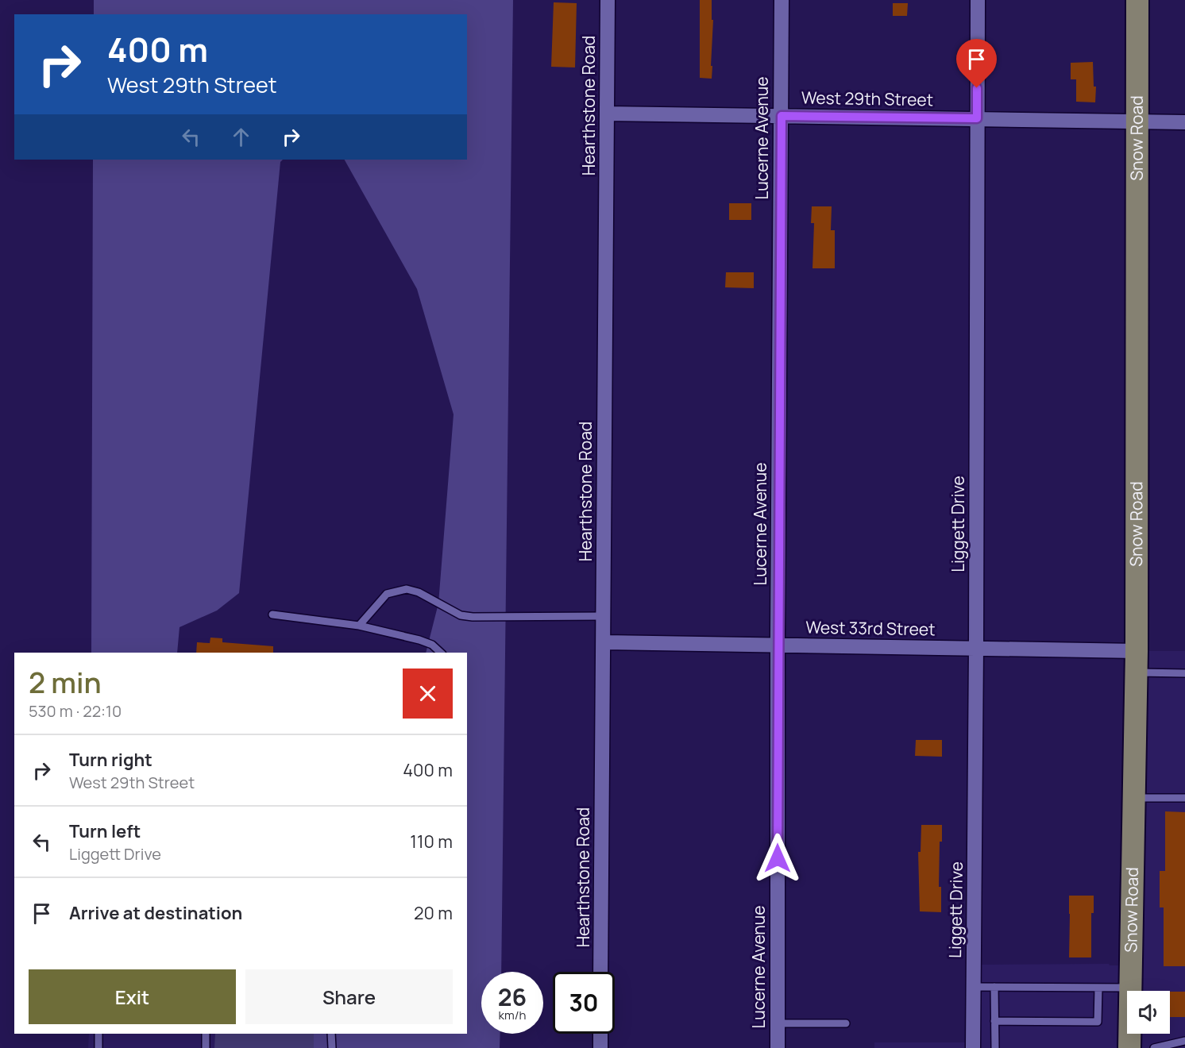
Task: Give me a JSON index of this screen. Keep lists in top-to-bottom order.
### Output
{
  "streets": {
    "main road": ["Snow Road"],
    "street": [
      "West 29th Street",
      "Hearthstone Road",
      "Lucerne Avenue",
      "Liggett Drive",
      "West 33rd Street"
    ]
  },
  "crossings": [
    ["West 29th Street", "Hearthstone Road"],
    ["West 29th Street", "Lucerne Avenue"],
    ["West 29th Street", "Snow Road"],
    ["West 29th Street", "Liggett Drive"],
    ["Hearthstone Road", "West 33rd Street"],
    ["Lucerne Avenue", "West 33rd Street"],
    ["Snow Road", "West 33rd Street"],
    ["Liggett Drive", "West 33rd Street"]
  ],
  "page": {
    "turn": ["400 m", "West 29th Street"],
    "heading": ["2 min", "530 m · 22:10"],
    "list": [
      {
        "name": "Turn right",
        "note": "West 29th Street",
        "value": "400 m"
      },
      {
        "name": "Turn left",
        "note": "Liggett Drive",
        "value": "110 m"
      },
      {
        "name": "Arrive at destination",
        "value": "20 m"
      }
    ],
    "buttons": ["Exit", "Share"],
    "speed": "26 km/h",
    "limit": "30"
  }
}
